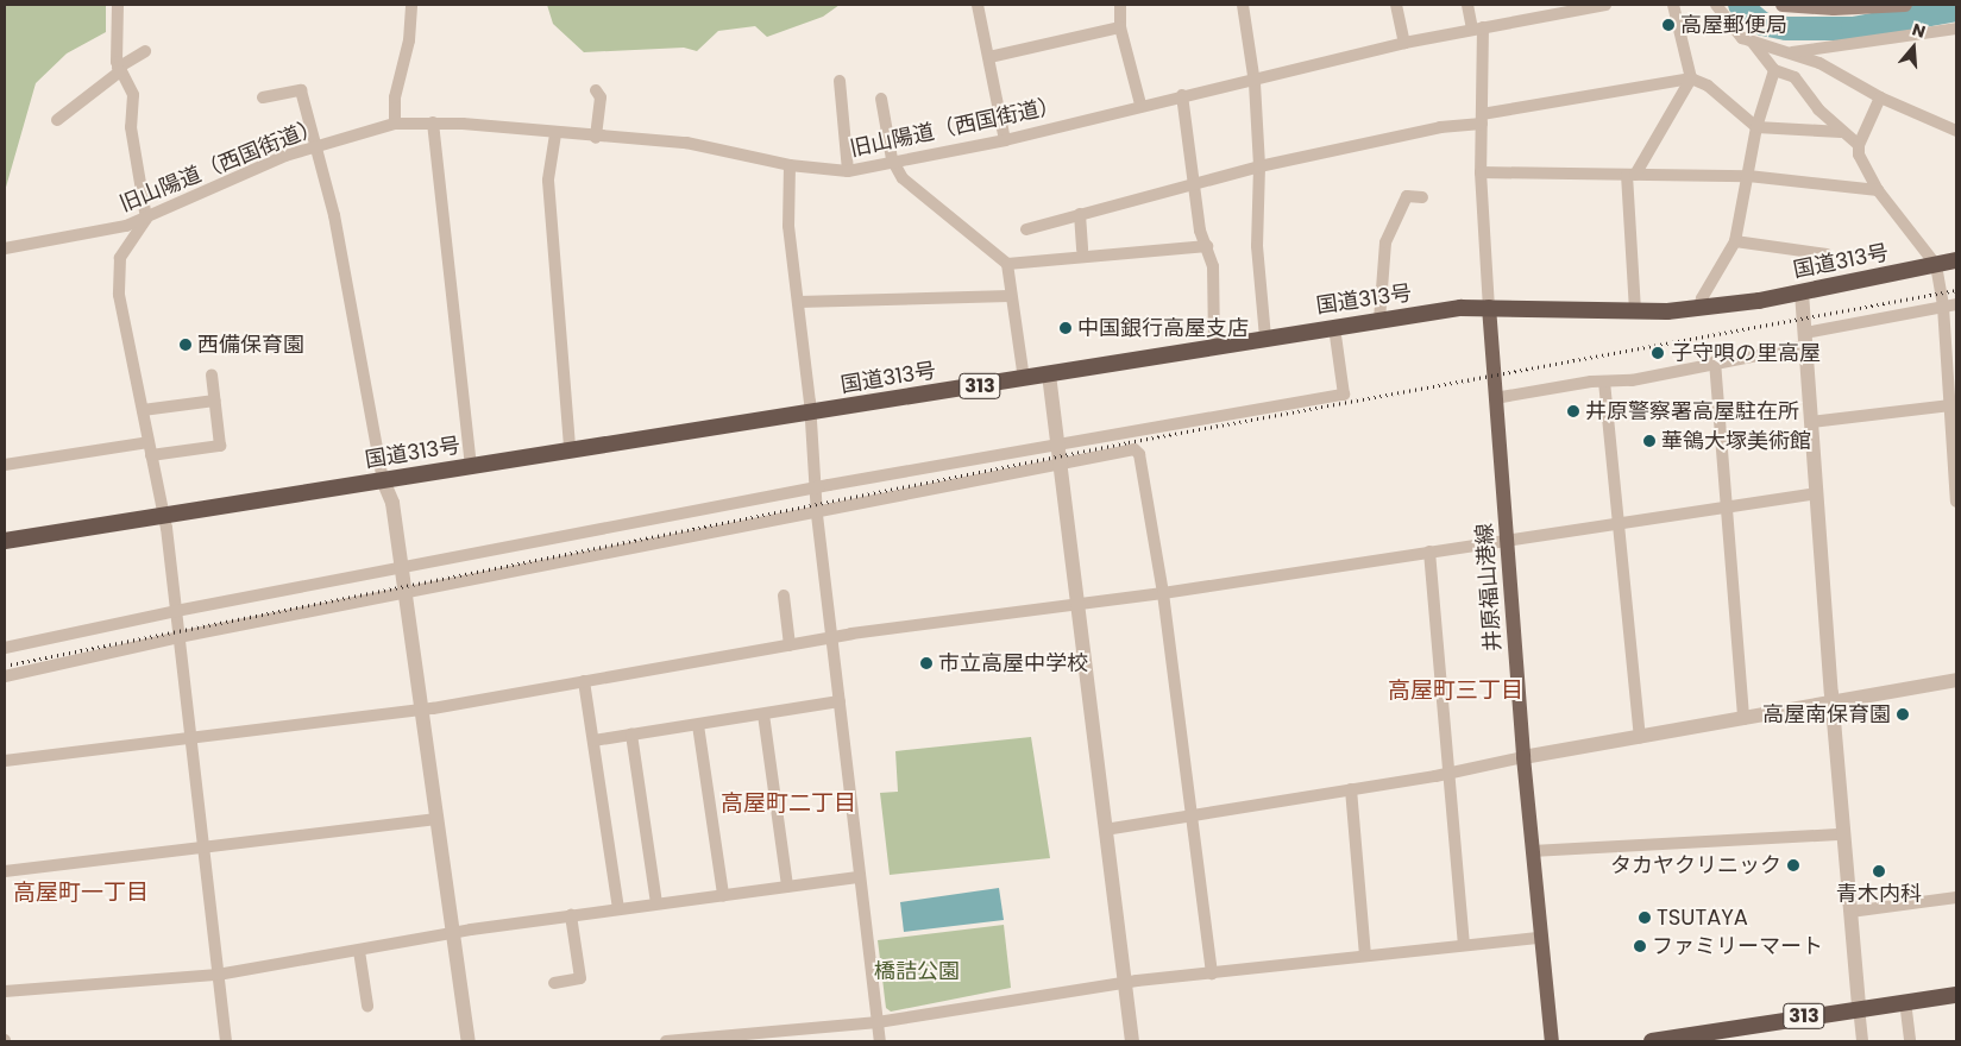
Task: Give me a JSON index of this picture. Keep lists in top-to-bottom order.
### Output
{
  "streets": {
    "highway": ["国道313号", "313"],
    "main road": ["井原福山港線"],
    "street": ["旧山陽道（西国街道）"]
  },
  "crossings": [
    ["国道313号", "井原福山港線"]
  ],
  "districts": ["高屋町三丁目", "高屋町二丁目", "高屋町一丁目"],
  "parks": ["橋詰公園"],
  "places": [
    "高屋郵便局",
    "中国銀行高屋支店",
    "西備保育園",
    "子守唄の里高屋",
    "井原警察署高屋駐在所",
    "華鴒大塚美術館",
    "市立高屋中学校",
    "高屋南保育園",
    "タカヤクリニック",
    "青木内科",
    "TSUTAYA",
    "ファミリーマート"
  ],
  "north": "top"
}
